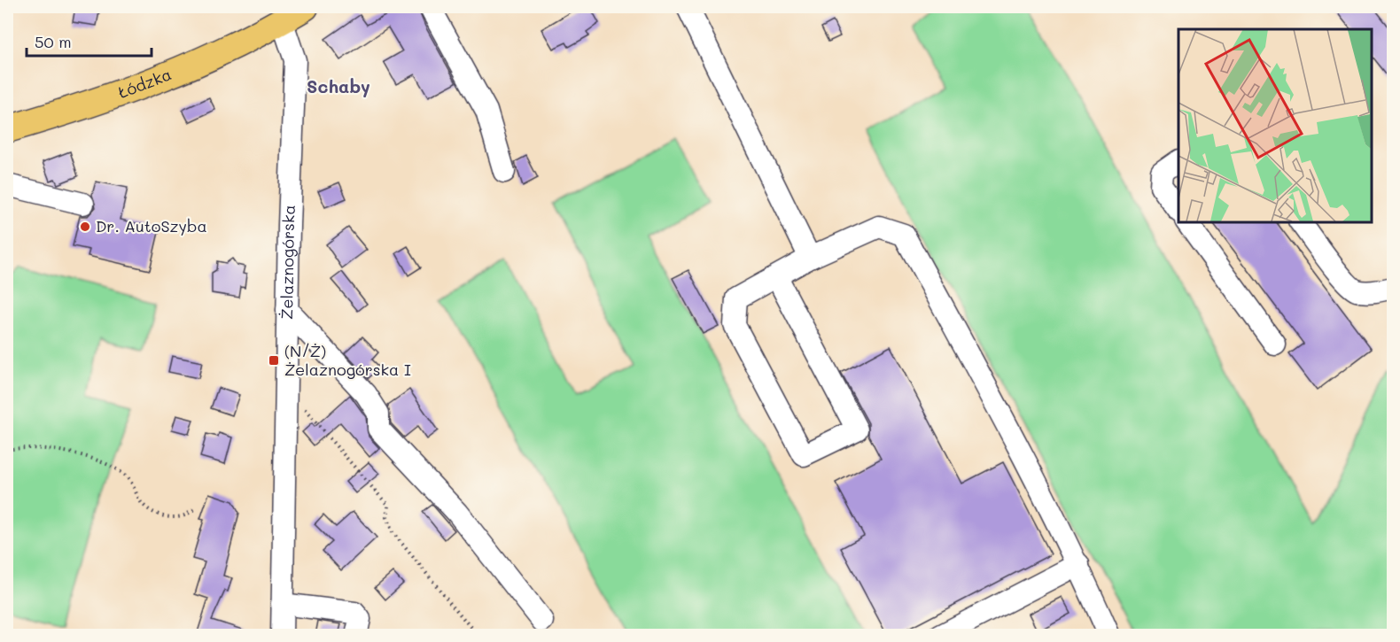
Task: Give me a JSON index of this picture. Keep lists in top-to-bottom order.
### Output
{
  "streets": {
    "main road": ["Łódzka"],
    "street": ["Żelaznogórska"]
  },
  "crossings": [
    ["Łódzka", "Żelaznogórska"]
  ],
  "districts": ["Schaby"],
  "places": {
    "other": ["Dr. AutoSzyba"],
    "transit": ["(N/Ż) Żelaznogórska I"]
  },
  "scale_bar": "50 m"
}
